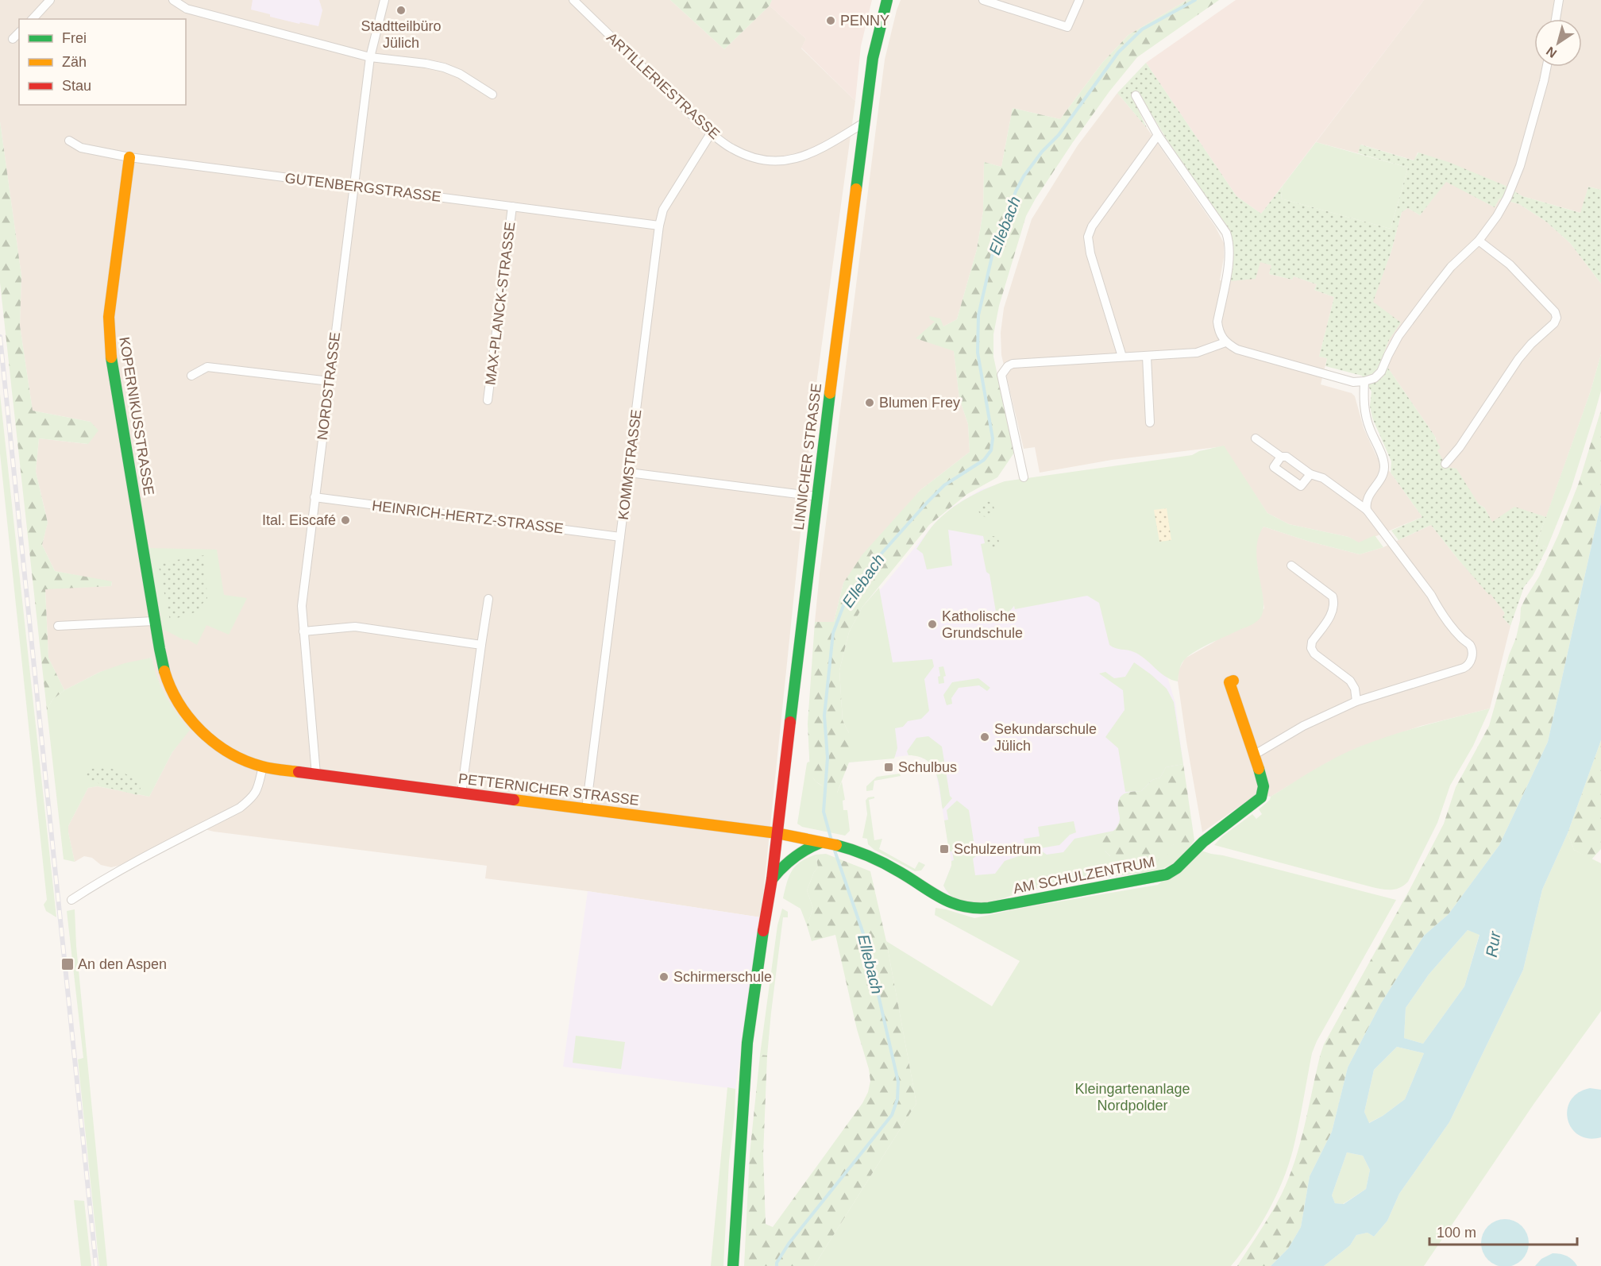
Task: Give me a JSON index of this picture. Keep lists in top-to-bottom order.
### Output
{
  "streets": {
    "street": [
      "ARTILLERIESTRASSE",
      "GUTENBERGSTRASSE",
      "MAX-PLANCK-STRASSE",
      "NORDSTRASSE",
      "KOPERNIKUSSTRASSE",
      "LINNICHER STRASSE",
      "KOMMSTRASSE",
      "HEINRICH-HERTZ-STRASSE",
      "PETTERNICHER STRASSE",
      "AM SCHULZENTRUM"
    ]
  },
  "crossings": [
    ["ARTILLERIESTRASSE", "LINNICHER STRASSE"],
    ["ARTILLERIESTRASSE", "KOMMSTRASSE"],
    ["GUTENBERGSTRASSE", "MAX-PLANCK-STRASSE"],
    ["GUTENBERGSTRASSE", "NORDSTRASSE"],
    ["GUTENBERGSTRASSE", "KOPERNIKUSSTRASSE"],
    ["GUTENBERGSTRASSE", "KOMMSTRASSE"],
    ["NORDSTRASSE", "KOPERNIKUSSTRASSE"],
    ["NORDSTRASSE", "HEINRICH-HERTZ-STRASSE"],
    ["NORDSTRASSE", "PETTERNICHER STRASSE"],
    ["KOPERNIKUSSTRASSE", "PETTERNICHER STRASSE"],
    ["LINNICHER STRASSE", "PETTERNICHER STRASSE"],
    ["LINNICHER STRASSE", "AM SCHULZENTRUM"],
    ["KOMMSTRASSE", "HEINRICH-HERTZ-STRASSE"],
    ["KOMMSTRASSE", "PETTERNICHER STRASSE"],
    ["PETTERNICHER STRASSE", "AM SCHULZENTRUM"]
  ],
  "water": ["Ellebach", "Rur"],
  "parks": ["Kleingartenanlage Nordpolder"],
  "places": {
    "other": [
      "Stadtteilbüro Jülich",
      "PENNY",
      "Blumen Frey",
      "Ital. Eiscafé",
      "Katholische Grundschule",
      "Sekundarschule Jülich",
      "Schirmerschule"
    ],
    "transit": ["Schulbus", "Schulzentrum", "An den Aspen"]
  },
  "legend": ["Frei", "Zäh", "Stau"],
  "scale_bar": "100 m",
  "north": "bottom left"
}
